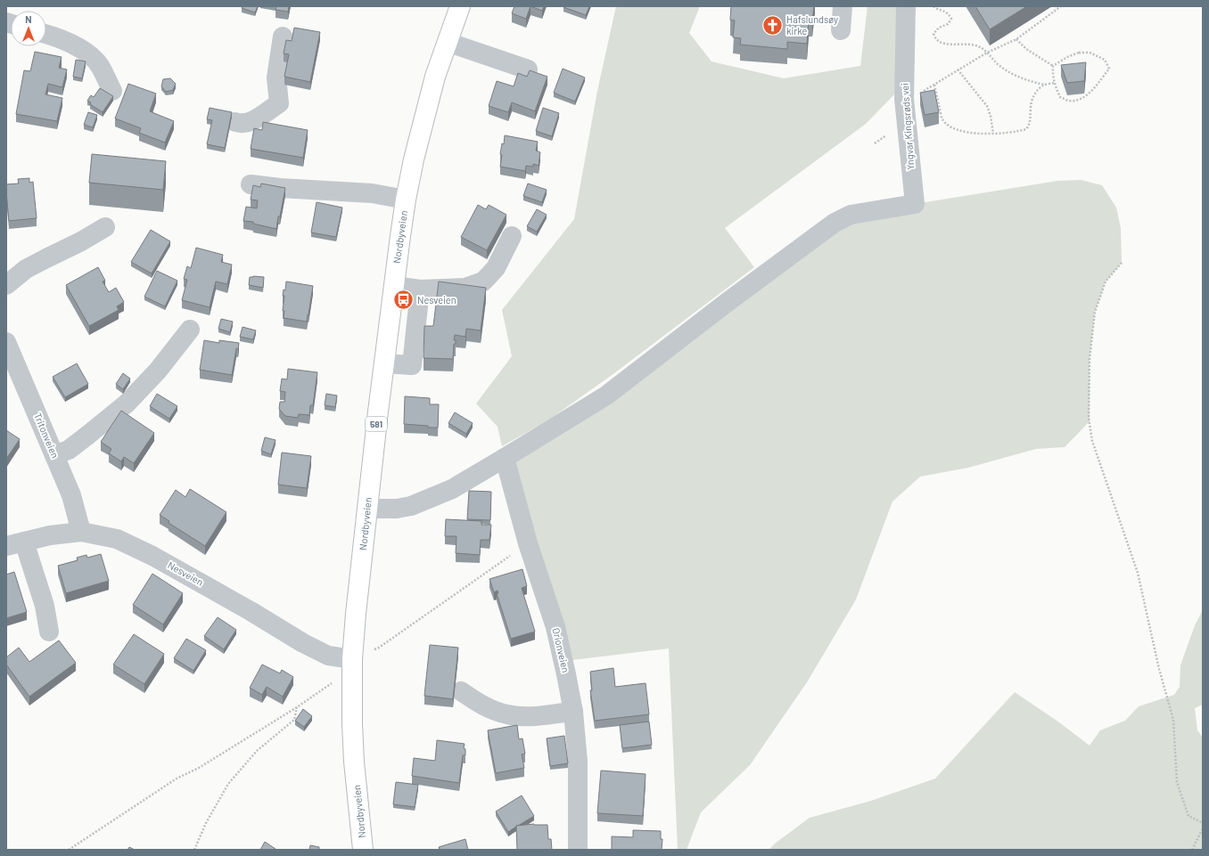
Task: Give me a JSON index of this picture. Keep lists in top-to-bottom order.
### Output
{
  "streets": {
    "main road": ["Nordbyveien", "581"],
    "street": [
      "Yngvar Kingsrøds vei",
      "Tritonveien",
      "Nesveien",
      "Orionveien"
    ]
  },
  "crossings": [
    ["Yngvar Kingsrøds vei", "Orionveien"],
    ["Nordbyveien", "Nesveien"],
    ["Tritonveien", "Nesveien"]
  ],
  "places": {
    "church": ["Hafslundsøy kirke"],
    "bus stop": ["Nesveien"]
  },
  "north": "top"
}
